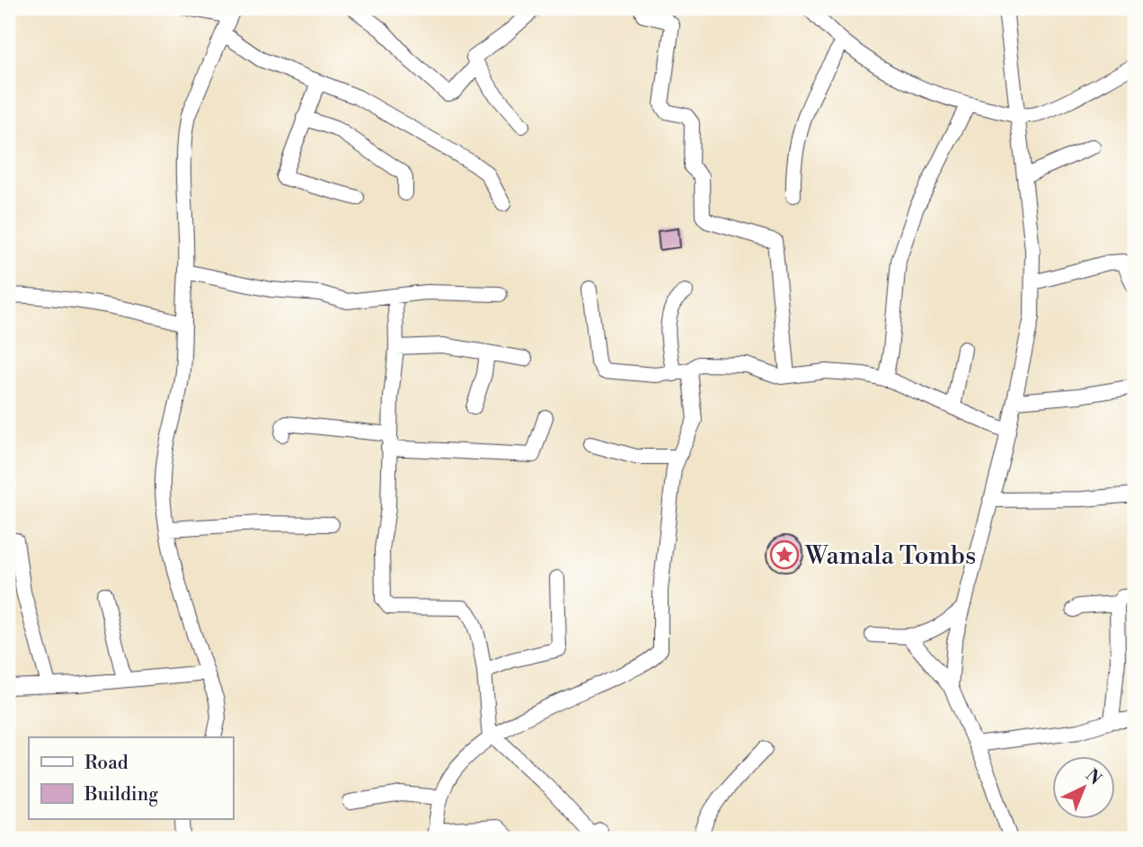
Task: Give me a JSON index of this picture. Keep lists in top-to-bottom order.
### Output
{
  "places": {
    "place": ["Wamala Tombs"]
  },
  "legend": ["Road", "Building"],
  "north": "top right"
}
